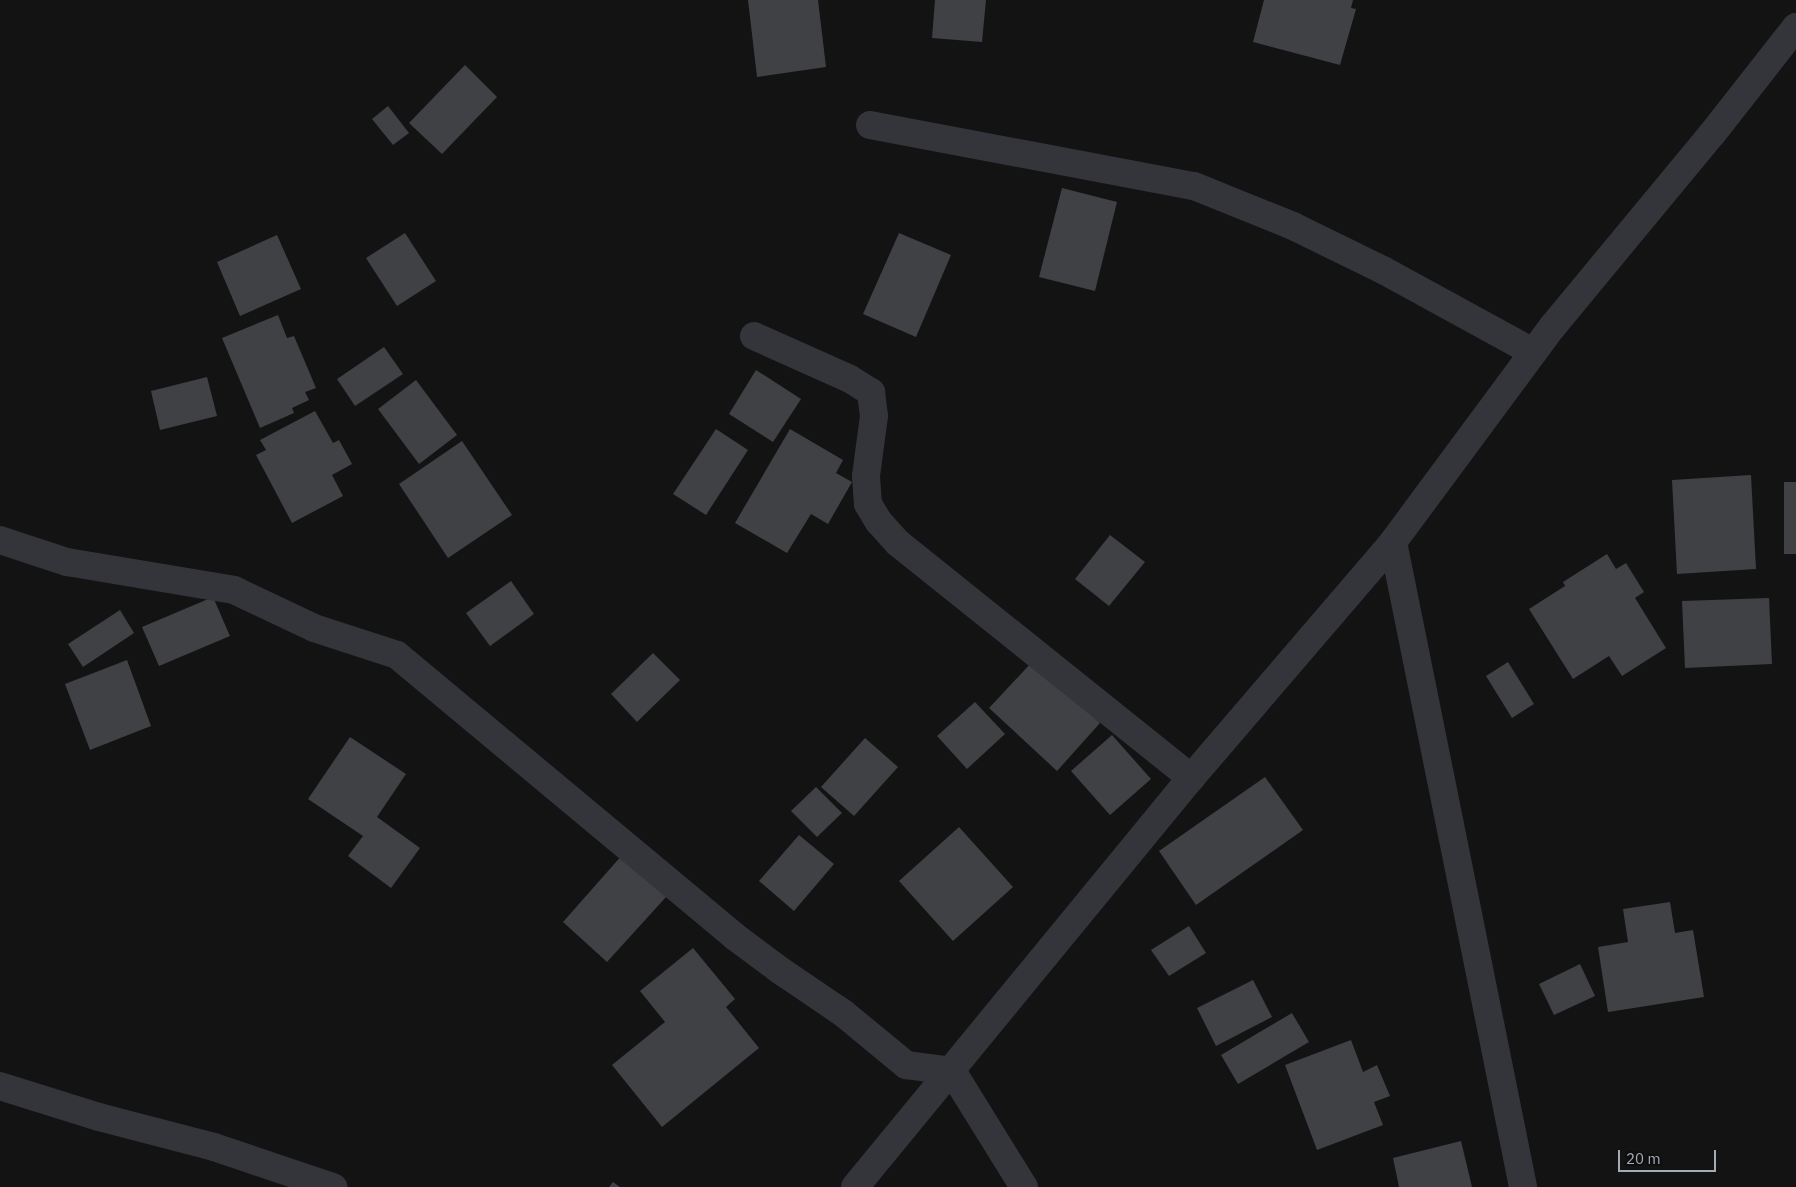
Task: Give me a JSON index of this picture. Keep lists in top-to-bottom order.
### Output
{
  "scale_bar": "20 m"
}
